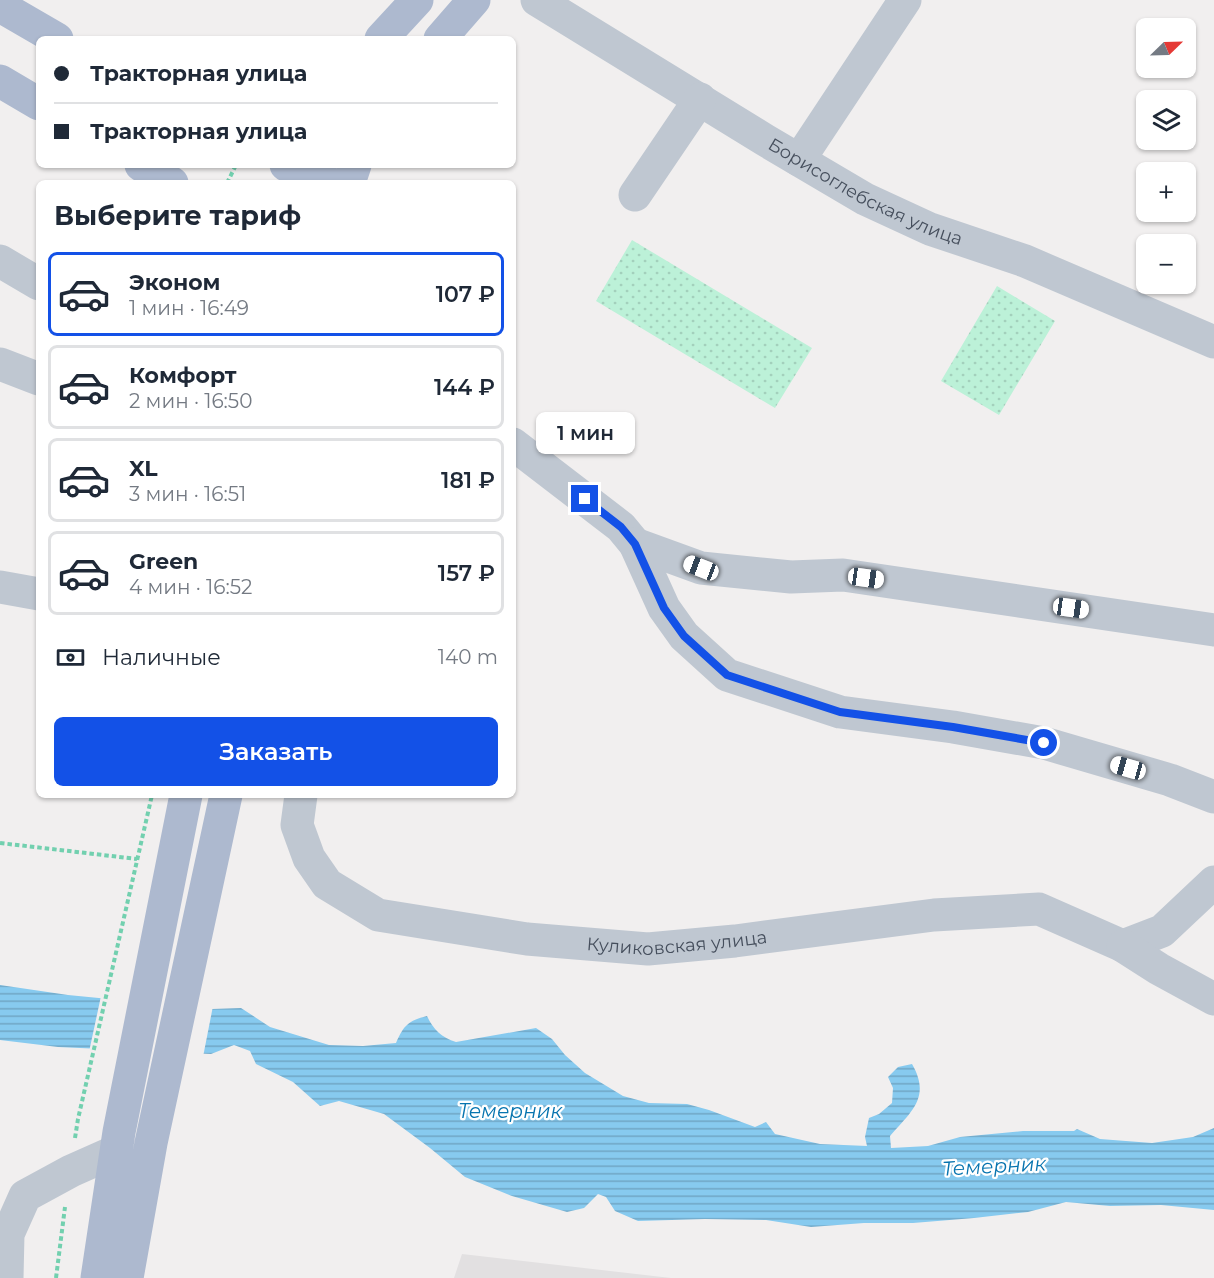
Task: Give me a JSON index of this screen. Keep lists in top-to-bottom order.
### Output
{
  "streets": {
    "street": ["Борисоглебская улица", "Куликовская улица"]
  },
  "water": ["Темерник"],
  "north": "top right",
  "page": {
    "map_buttons": ["+", "−"],
    "banner": ["Тракторная улица", "Тракторная улица"],
    "heading": "Выберите тариф",
    "list": [
      {
        "name": "Эконом",
        "note": "1 мин · 16:49",
        "value": "107 ₽"
      },
      {
        "name": "Комфорт",
        "note": "2 мин · 16:50",
        "value": "144 ₽"
      },
      {
        "name": "XL",
        "note": "3 мин · 16:51",
        "value": "181 ₽"
      },
      {
        "name": "Green",
        "note": "4 мин · 16:52",
        "value": "157 ₽"
      }
    ],
    "bubble": "1 мин",
    "pay": ["Наличные", "140 m"],
    "buttons": "Заказать"
  }
}
